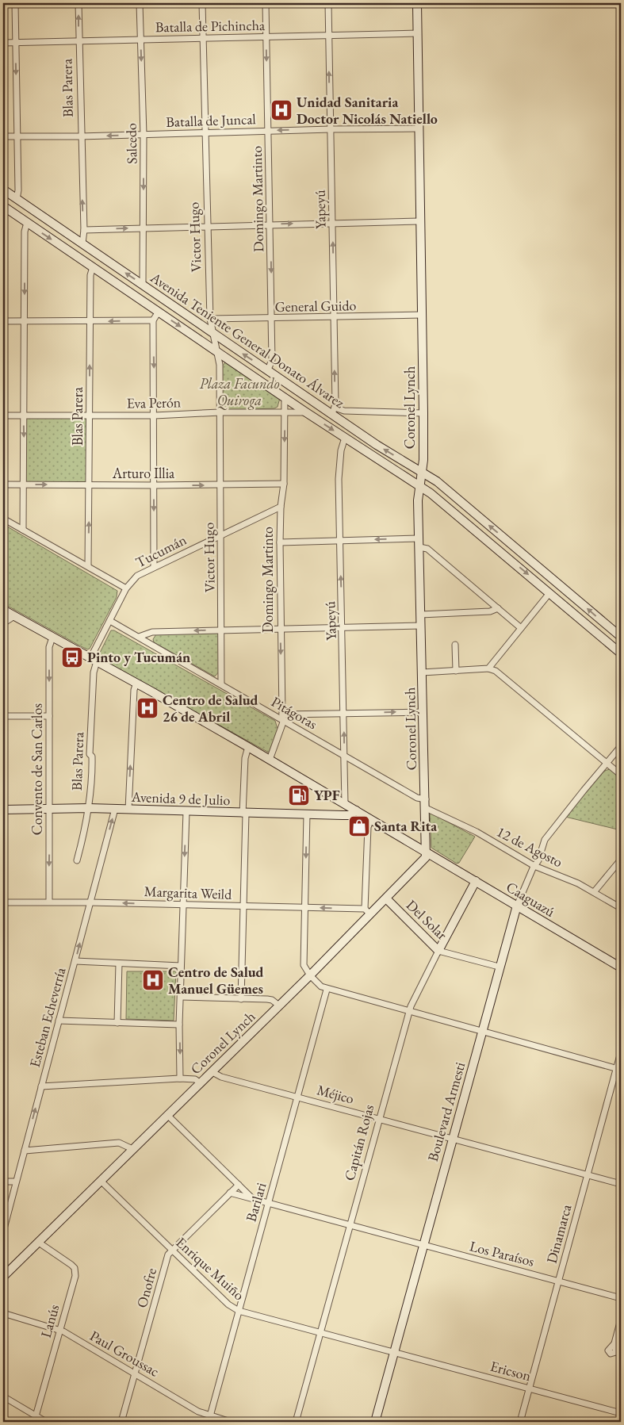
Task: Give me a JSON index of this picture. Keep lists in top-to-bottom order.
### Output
{
  "streets": {
    "main road": [
      "Avenida Teniente General Donato Álvarez",
      "Coronel Lynch",
      "Avenida 9 de Julio",
      "Caaguazú",
      "Del Solar",
      "Boulevard Armesti",
      "Capitán Rojas"
    ],
    "street": [
      "Batalla de Pichincha",
      "Blas Parera",
      "Batalla de Juncal",
      "Salcedo",
      "Domingo Martinto",
      "Yapeyú",
      "Victor Hugo",
      "General Guido",
      "Eva Perón",
      "Arturo Illia",
      "Tucumán",
      "Pitágoras",
      "Convento de San Carlos",
      "12 de Agosto",
      "Margarita Weild",
      "Esteban Echeverría",
      "Méjico",
      "Barilari",
      "Dinamarca",
      "Los Paraísos",
      "Enrique Muiño",
      "Onofre",
      "Lanús",
      "Paul Groussac",
      "Ericson"
    ]
  },
  "crossings": [
    ["Batalla de Pichincha", "Blas Parera"],
    ["Batalla de Pichincha", "Salcedo"],
    ["Batalla de Pichincha", "Domingo Martinto"],
    ["Batalla de Pichincha", "Yapeyú"],
    ["Batalla de Pichincha", "Victor Hugo"],
    ["Batalla de Pichincha", "Coronel Lynch"],
    ["Blas Parera", "Batalla de Juncal"],
    ["Blas Parera", "Avenida Teniente General Donato Álvarez"],
    ["Blas Parera", "Eva Perón"],
    ["Blas Parera", "Arturo Illia"],
    ["Blas Parera", "Tucumán"],
    ["Blas Parera", "Avenida 9 de Julio"],
    ["Blas Parera", "Caaguazú"],
    ["Batalla de Juncal", "Salcedo"],
    ["Batalla de Juncal", "Domingo Martinto"],
    ["Batalla de Juncal", "Yapeyú"],
    ["Batalla de Juncal", "Victor Hugo"],
    ["Batalla de Juncal", "Coronel Lynch"],
    ["Salcedo", "Avenida Teniente General Donato Álvarez"],
    ["Domingo Martinto", "General Guido"],
    ["Domingo Martinto", "Avenida Teniente General Donato Álvarez"],
    ["Domingo Martinto", "Eva Perón"],
    ["Domingo Martinto", "Arturo Illia"],
    ["Domingo Martinto", "Tucumán"],
    ["Domingo Martinto", "Pitágoras"],
    ["Domingo Martinto", "Caaguazú"],
    ["Yapeyú", "General Guido"],
    ["Yapeyú", "Avenida Teniente General Donato Álvarez"],
    ["Yapeyú", "Pitágoras"],
    ["Yapeyú", "Caaguazú"],
    ["Victor Hugo", "General Guido"],
    ["Victor Hugo", "Avenida Teniente General Donato Álvarez"],
    ["Victor Hugo", "Eva Perón"],
    ["Victor Hugo", "Arturo Illia"],
    ["Victor Hugo", "Tucumán"],
    ["Victor Hugo", "Pitágoras"],
    ["General Guido", "Coronel Lynch"],
    ["Avenida Teniente General Donato Álvarez", "Eva Perón"],
    ["Avenida Teniente General Donato Álvarez", "Coronel Lynch"],
    ["Coronel Lynch", "Pitágoras"],
    ["Coronel Lynch", "12 de Agosto"],
    ["Coronel Lynch", "Margarita Weild"],
    ["Coronel Lynch", "Caaguazú"],
    ["Coronel Lynch", "Del Solar"],
    ["Coronel Lynch", "Méjico"],
    ["Coronel Lynch", "Enrique Muiño"],
    ["Coronel Lynch", "Lanús"],
    ["Tucumán", "Pitágoras"],
    ["Tucumán", "Caaguazú"],
    ["Convento de San Carlos", "Avenida 9 de Julio"],
    ["Convento de San Carlos", "Margarita Weild"],
    ["Convento de San Carlos", "Caaguazú"],
    ["Avenida 9 de Julio", "Caaguazú"],
    ["Avenida 9 de Julio", "Esteban Echeverría"],
    ["12 de Agosto", "Boulevard Armesti"],
    ["Margarita Weild", "Esteban Echeverría"],
    ["Caaguazú", "Boulevard Armesti"],
    ["Caaguazú", "Capitán Rojas"],
    ["Del Solar", "Boulevard Armesti"],
    ["Del Solar", "Capitán Rojas"],
    ["Méjico", "Boulevard Armesti"],
    ["Méjico", "Capitán Rojas"],
    ["Méjico", "Barilari"],
    ["Méjico", "Dinamarca"],
    ["Boulevard Armesti", "Los Paraísos"],
    ["Boulevard Armesti", "Enrique Muiño"],
    ["Boulevard Armesti", "Ericson"],
    ["Capitán Rojas", "Los Paraísos"],
    ["Capitán Rojas", "Enrique Muiño"],
    ["Barilari", "Los Paraísos"],
    ["Barilari", "Enrique Muiño"],
    ["Barilari", "Paul Groussac"],
    ["Dinamarca", "Los Paraísos"],
    ["Dinamarca", "Ericson"],
    ["Los Paraísos", "Onofre"],
    ["Enrique Muiño", "Onofre"],
    ["Enrique Muiño", "Ericson"],
    ["Onofre", "Paul Groussac"],
    ["Lanús", "Paul Groussac"]
  ],
  "one_way": [
    "Blas Parera",
    "Salcedo",
    "Domingo Martinto",
    "Yapeyú",
    "Arturo Illia",
    "Convento de San Carlos",
    "Margarita Weild",
    "Esteban Echeverría"
  ],
  "parks": ["Plaza Facundo Quiroga"],
  "places": {
    "hospital": ["Unidad Sanitaria Doctor Nicolás Natiello", "Centro de Salud 26 de Abril", "Centro de Salud Manuel Güemes"],
    "bus stop": ["Pinto y Tucumán"],
    "fuel station": ["YPF"],
    "shop": ["Santa Rita"]
  }
}
